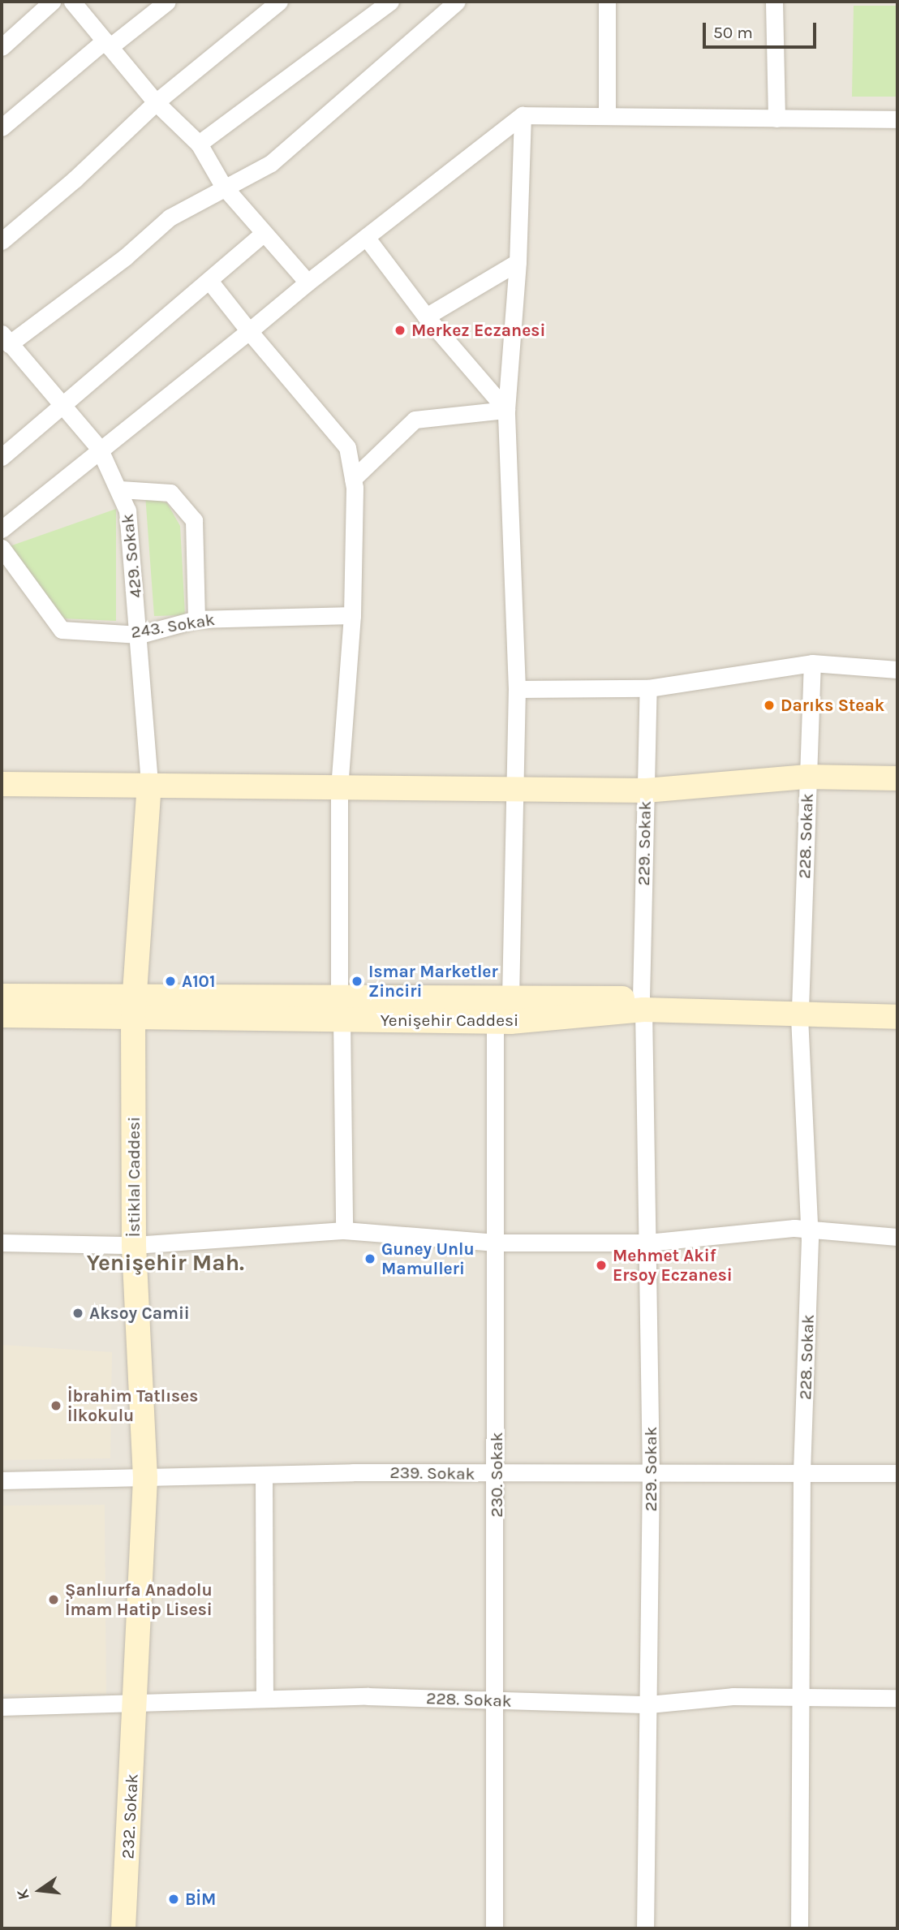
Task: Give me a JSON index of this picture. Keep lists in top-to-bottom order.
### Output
{
  "streets": {
    "street": [
      "429. Sokak",
      "243. Sokak",
      "228. Sokak",
      "229. Sokak",
      "Yenişehir Caddesi",
      "İstiklal Caddesi",
      "239. Sokak",
      "230. Sokak",
      "232. Sokak"
    ]
  },
  "crossings": [
    ["429. Sokak", "243. Sokak"],
    ["429. Sokak", "İstiklal Caddesi"],
    ["228. Sokak", "229. Sokak"],
    ["228. Sokak", "Yenişehir Caddesi"],
    ["228. Sokak", "İstiklal Caddesi"],
    ["228. Sokak", "239. Sokak"],
    ["228. Sokak", "230. Sokak"],
    ["228. Sokak", "232. Sokak"],
    ["229. Sokak", "Yenişehir Caddesi"],
    ["229. Sokak", "239. Sokak"],
    ["Yenişehir Caddesi", "İstiklal Caddesi"],
    ["Yenişehir Caddesi", "230. Sokak"],
    ["İstiklal Caddesi", "239. Sokak"],
    ["İstiklal Caddesi", "232. Sokak"],
    ["239. Sokak", "230. Sokak"]
  ],
  "districts": ["Yenişehir Mah."],
  "places": [
    "Merkez Eczanesi",
    "Darıks Steak",
    "A101",
    "Ismar Marketler Zinciri",
    "Guney Unlu Mamulleri",
    "Mehmet Akif Ersoy Eczanesi",
    "Aksoy Camii",
    "İbrahim Tatlıses İlkokulu",
    "Şanlıurfa Anadolu İmam Hatip Lisesi",
    "BİM"
  ],
  "scale_bar": "50 m",
  "north": "left"
}
